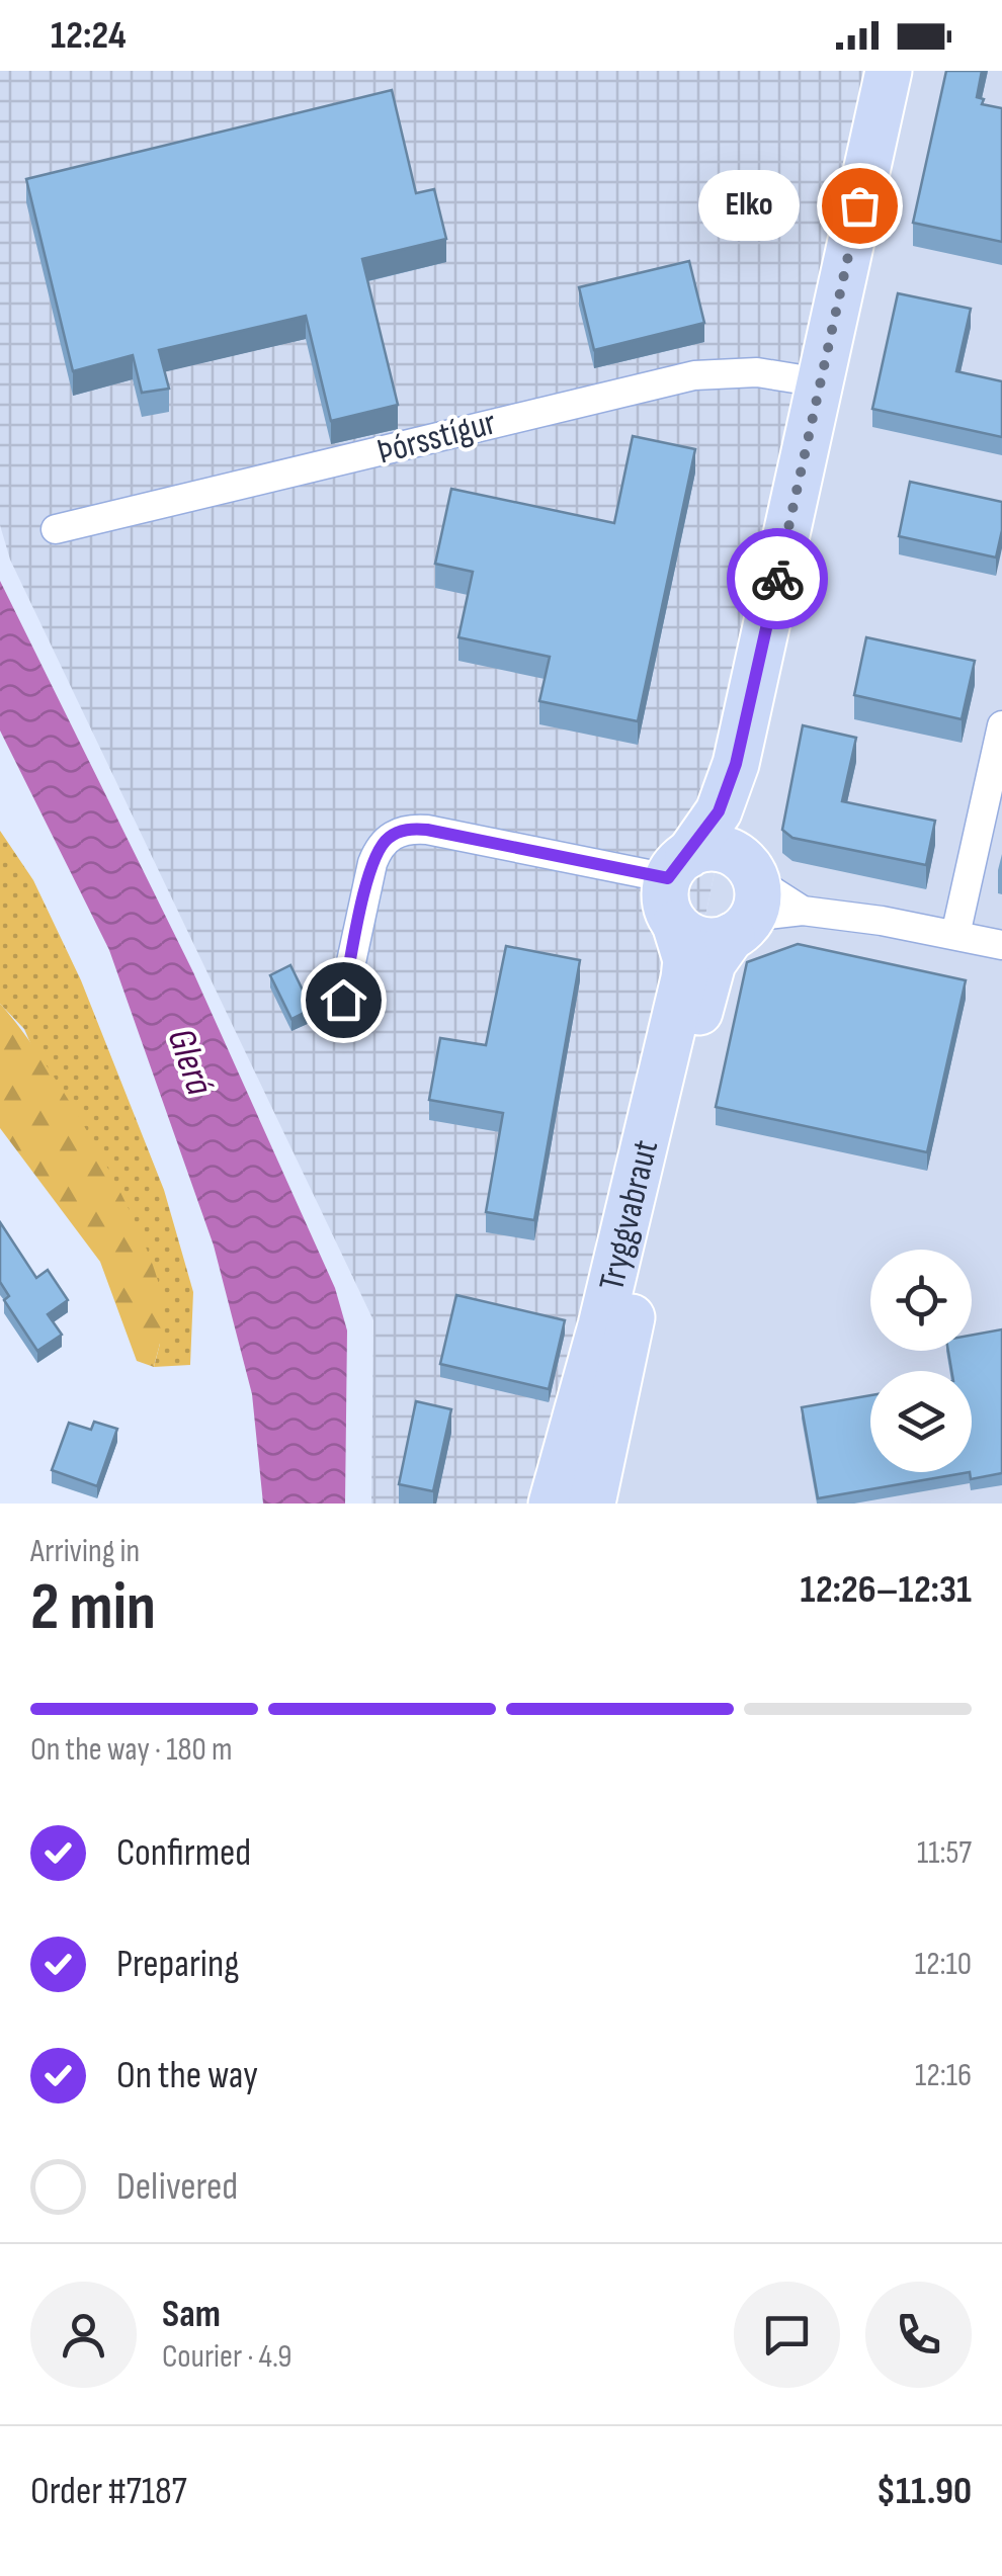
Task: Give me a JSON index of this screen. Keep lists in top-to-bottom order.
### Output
{
  "streets": {
    "main road": ["Tryggvabraut"],
    "street": ["Þórsstígur"]
  },
  "water": ["Glerá"],
  "places": ["Elko"],
  "page": {
    "status": "12:24",
    "bubble": "Elko",
    "heading": ["2 min", "Arriving in", "12:26–12:31"],
    "panel": [
      "Sam",
      "Courier · 4.9",
      "Order #7187",
      "$11.90"
    ],
    "bar": "On the way · 180 m",
    "list": [
      ["Confirmed", "11:57"],
      ["Preparing", "12:10"],
      ["On the way", "12:16"],
      "Delivered"
    ]
  }
}
